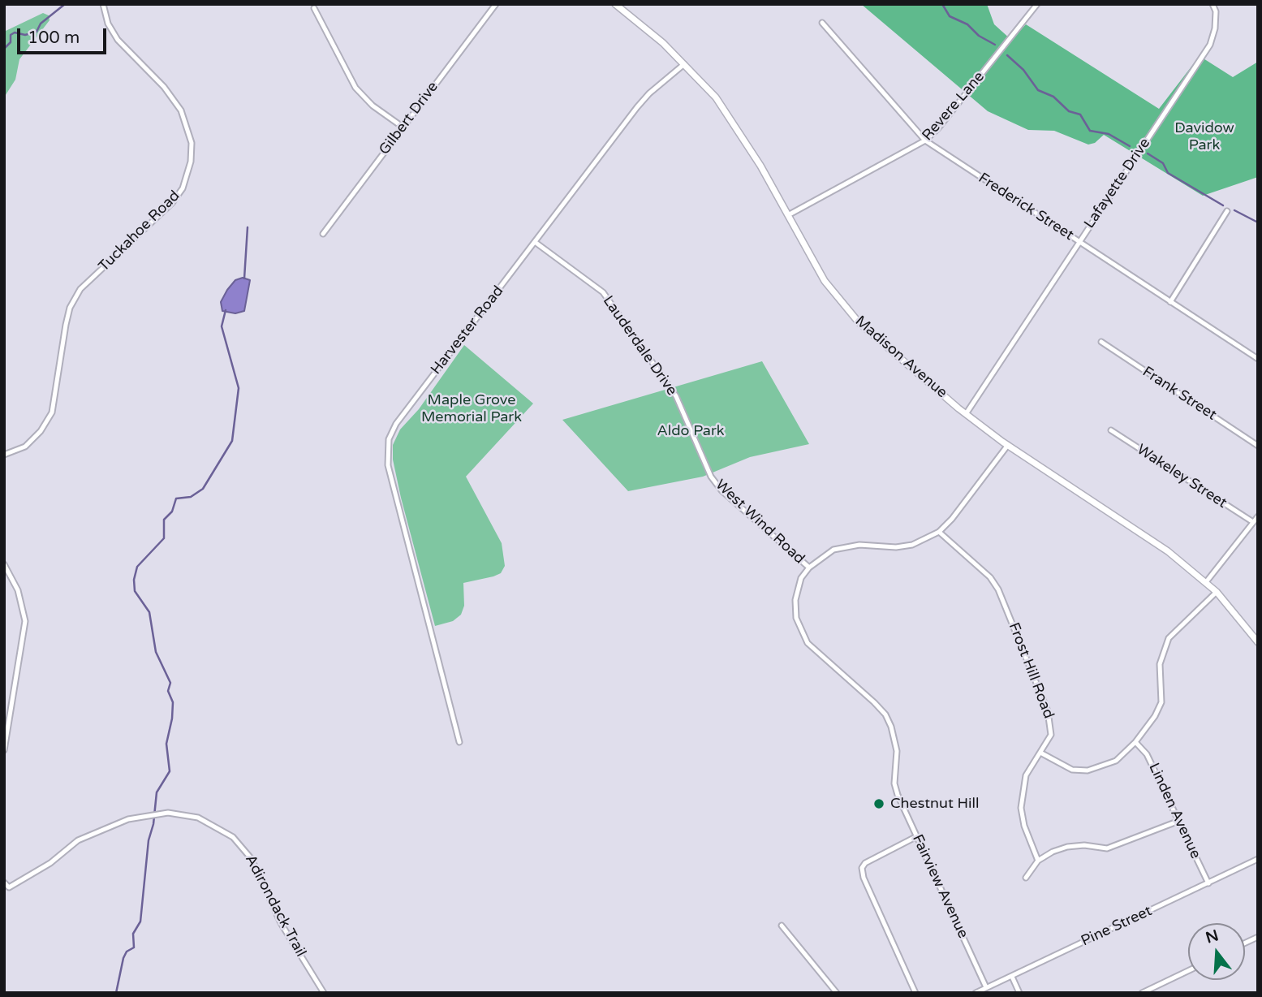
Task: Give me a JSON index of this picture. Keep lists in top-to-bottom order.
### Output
{
  "streets": {
    "street": [
      "Revere Lane",
      "Gilbert Drive",
      "Lafayette Drive",
      "Frederick Street",
      "Tuckahoe Road",
      "Harvester Road",
      "Lauderdale Drive",
      "Madison Avenue",
      "Frank Street",
      "Wakeley Street",
      "West Wind Road",
      "Frost Hill Road",
      "Linden Avenue",
      "Fairview Avenue",
      "Adirondack Trail",
      "Pine Street"
    ]
  },
  "crossings": [
    ["Revere Lane", "Frederick Street"],
    ["Revere Lane", "Madison Avenue"],
    ["Lafayette Drive", "Frederick Street"],
    ["Lafayette Drive", "Madison Avenue"],
    ["Harvester Road", "Lauderdale Drive"],
    ["Harvester Road", "Madison Avenue"],
    ["Lauderdale Drive", "West Wind Road"],
    ["Madison Avenue", "Fairview Avenue"],
    ["West Wind Road", "Fairview Avenue"],
    ["Frost Hill Road", "Fairview Avenue"],
    ["Linden Avenue", "Pine Street"],
    ["Fairview Avenue", "Pine Street"]
  ],
  "parks": ["Davidow Park", "Maple Grove Memorial Park", "Aldo Park"],
  "places": ["Chestnut Hill"],
  "scale_bar": "100 m",
  "north": "top"
}
